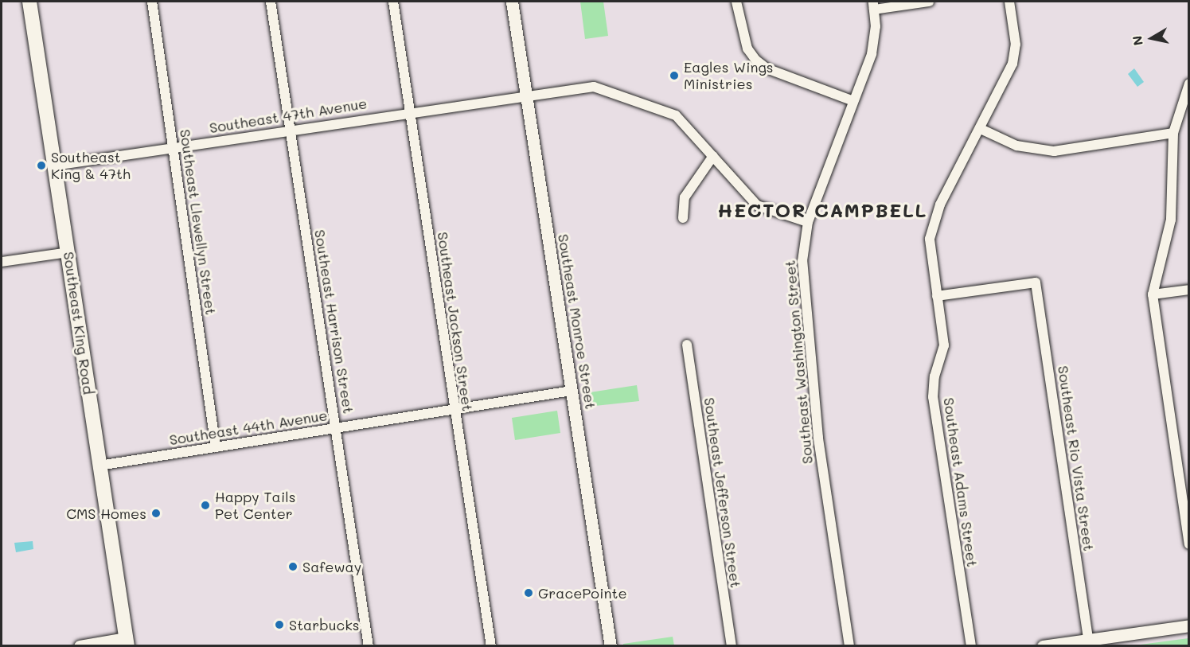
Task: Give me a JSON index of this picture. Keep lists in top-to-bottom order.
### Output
{
  "streets": {
    "main road": ["Southeast King Road"],
    "street": [
      "Southeast 47th Avenue",
      "Southeast Llewellyn Street",
      "Southeast Harrison Street",
      "Southeast Jackson Street",
      "Southeast Monroe Street",
      "Southeast Washington Street",
      "Southeast 44th Avenue",
      "Southeast Rio Vista Street",
      "Southeast Adams Street",
      "Southeast Jefferson Street"
    ]
  },
  "crossings": [
    ["Southeast 47th Avenue", "Southeast Llewellyn Street"],
    ["Southeast 47th Avenue", "Southeast Harrison Street"],
    ["Southeast 47th Avenue", "Southeast Jackson Street"],
    ["Southeast 47th Avenue", "Southeast Monroe Street"],
    ["Southeast 47th Avenue", "Southeast King Road"],
    ["Southeast 47th Avenue", "Southeast Washington Street"],
    ["Southeast Llewellyn Street", "Southeast 44th Avenue"],
    ["Southeast Harrison Street", "Southeast 44th Avenue"],
    ["Southeast Jackson Street", "Southeast 44th Avenue"],
    ["Southeast Monroe Street", "Southeast 44th Avenue"],
    ["Southeast King Road", "Southeast 44th Avenue"],
    ["Southeast Rio Vista Street", "Southeast Adams Street"]
  ],
  "districts": ["HECTOR CAMPBELL"],
  "places": [
    "Eagles Wings Ministries",
    "Southeast King & 47th",
    "Happy Tails Pet Center",
    "CMS Homes",
    "Safeway",
    "GracePointe",
    "Starbucks"
  ],
  "north": "left"
}
